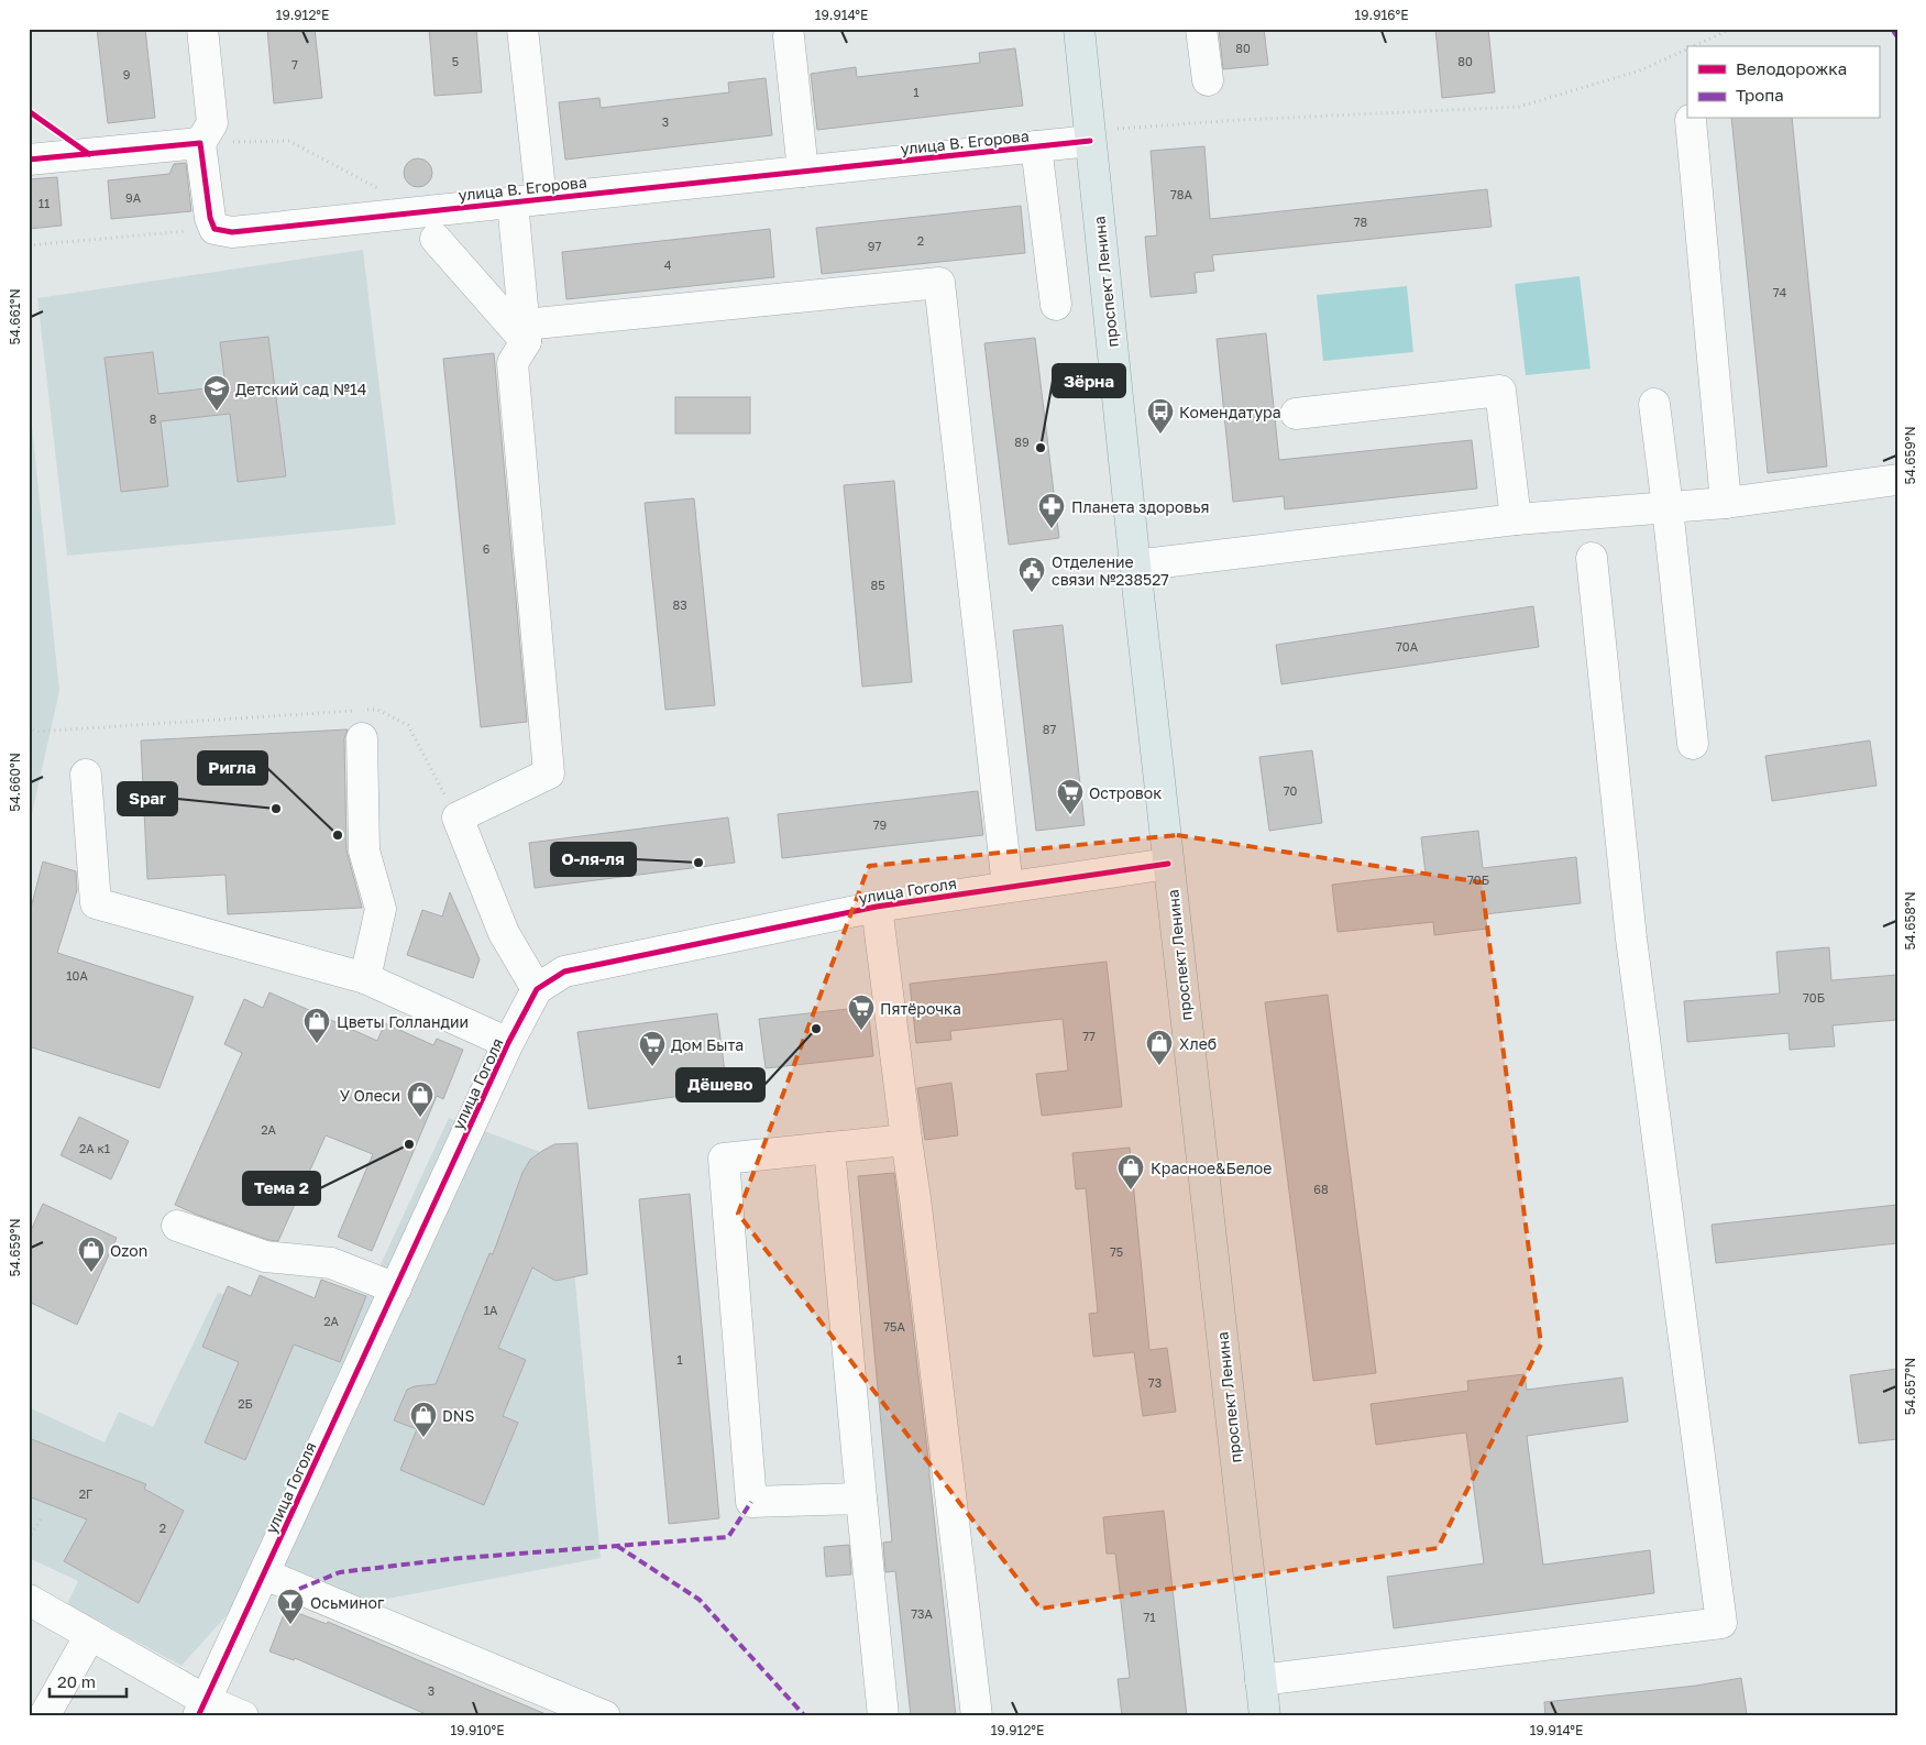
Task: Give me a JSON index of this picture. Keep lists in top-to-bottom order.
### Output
{
  "streets": {
    "main road": ["проспект Ленина"],
    "street": ["улица В. Егорова", "улица Гоголя"]
  },
  "crossings": [
    ["улица В. Егорова", "проспект Ленина"],
    ["проспект Ленина", "улица Гоголя"]
  ],
  "places": {
    "school or university": ["Детский сад №14"],
    "bus stop": ["Комендатура"],
    "other": [
      "Зёрна",
      "Spar",
      "Ригла",
      "О-ля-ля",
      "Дёшево",
      "Тема 2"
    ],
    "pharmacy": ["Планета здоровья"],
    "public building": ["Отделение связи №238527"],
    "supermarket": ["Островок", "Пятёрочка", "Дом Быта"],
    "shop": [
      "Цветы Голландии",
      "Хлеб",
      "У Олеси",
      "Красное&Белое",
      "Ozon",
      "DNS"
    ],
    "bar": ["Осьминог"]
  },
  "house_numbers": [
    "80",
    "5",
    "80",
    "7",
    "9",
    "1",
    "3",
    "78А",
    "9А",
    "11",
    "78",
    "2",
    "97",
    "4",
    "74",
    "8",
    "89",
    "6",
    "85",
    "83",
    "70А",
    "87",
    "70",
    "79",
    "70Б",
    "10А",
    "70Б",
    "77",
    "2А",
    "2А к1",
    "68",
    "75",
    "1А",
    "2А",
    "75А",
    "1",
    "73",
    "2Б",
    "2Г",
    "2",
    "73А",
    "71",
    "3"
  ],
  "legend": ["Велодорожка", "Тропа"],
  "scale_bar": "20 m",
  "coordinates": [
    "19.912°E",
    "19.914°E",
    "19.916°E",
    "54.661°N",
    "54.659°N",
    "54.660°N",
    "54.658°N",
    "54.657°N",
    "19.910°E"
  ]
}
